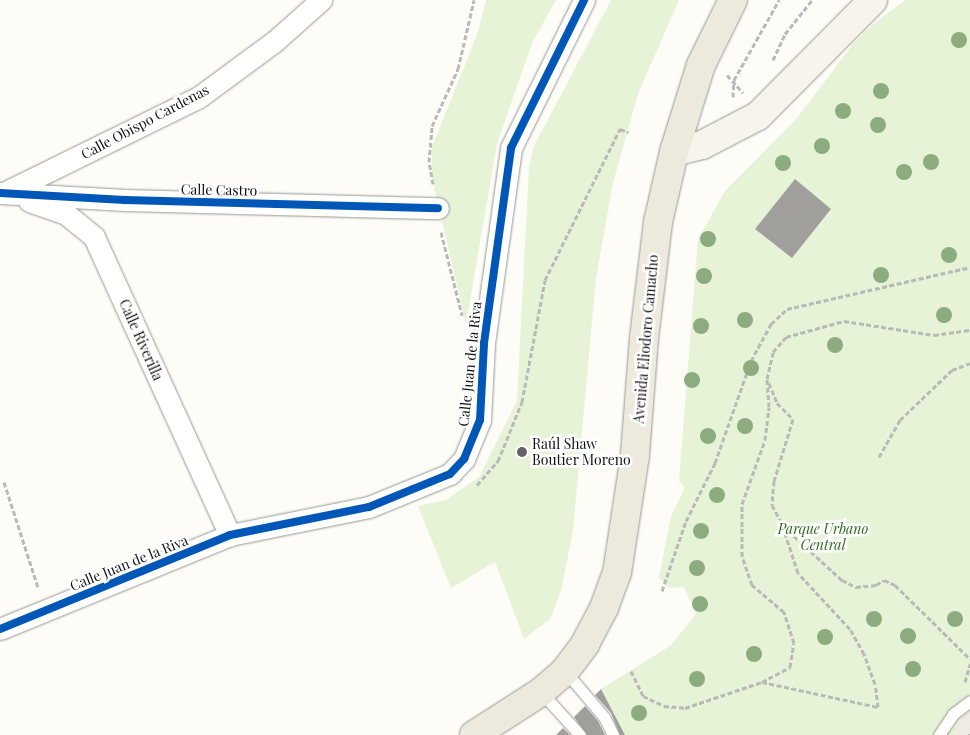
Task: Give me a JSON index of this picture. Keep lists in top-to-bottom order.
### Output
{
  "streets": {
    "main road": ["Avenida Eliodoro Camacho"],
    "street": [
      "Calle Obispo Cardenas",
      "Calle Castro",
      "Calle Riverilla",
      "Calle Juan de la Riva"
    ]
  },
  "crossings": [
    ["Calle Obispo Cardenas", "Calle Castro"],
    ["Calle Obispo Cardenas", "Calle Riverilla"],
    ["Calle Castro", "Calle Riverilla"],
    ["Calle Riverilla", "Calle Juan de la Riva"]
  ],
  "parks": ["Parque Urbano Central"],
  "places": ["Raúl Shaw Boutier Moreno"]
}
